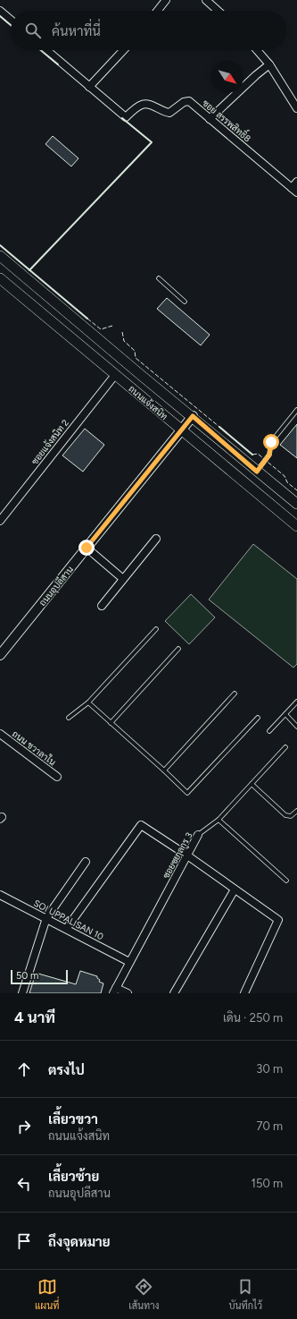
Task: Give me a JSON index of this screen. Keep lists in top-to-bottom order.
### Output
{
  "streets": {
    "main road": ["ถนนแจ้งสนิท"],
    "street": [
      "ซอย สรรพสิทธิ์8",
      "ซอยแจ้งสนิท 2",
      "ถนนอุปลีสาน",
      "ถนน ชวาลาใน",
      "ซอยซยๅลกูร 3",
      "SOI UPPALISAN 10"
    ]
  },
  "crossings": [
    ["ถนนแจ้งสนิท", "ซอยแจ้งสนิท 2"],
    ["ถนนแจ้งสนิท", "ถนนอุปลีสาน"],
    ["ซอยซยๅลกูร 3", "SOI UPPALISAN 10"]
  ],
  "scale_bar": "50 m",
  "north": "bottom right",
  "page": {
    "search": "ค้นหาที่นี่",
    "scale": "50 m",
    "heading": ["4 นาที", "เดิน · 250 m"],
    "list": [
      ["ตรงไป", "30 m"],
      ["เลี้ยวขวา", "ถนนแจ้งสนิท", "70 m"],
      ["เลี้ยวซ้าย", "ถนนอุปลีสาน", "150 m"],
      "ถึงจุดหมาย"
    ],
    "nav": ["แผนที่", "เส้นทาง", "บันทึกไว้"]
  }
}
